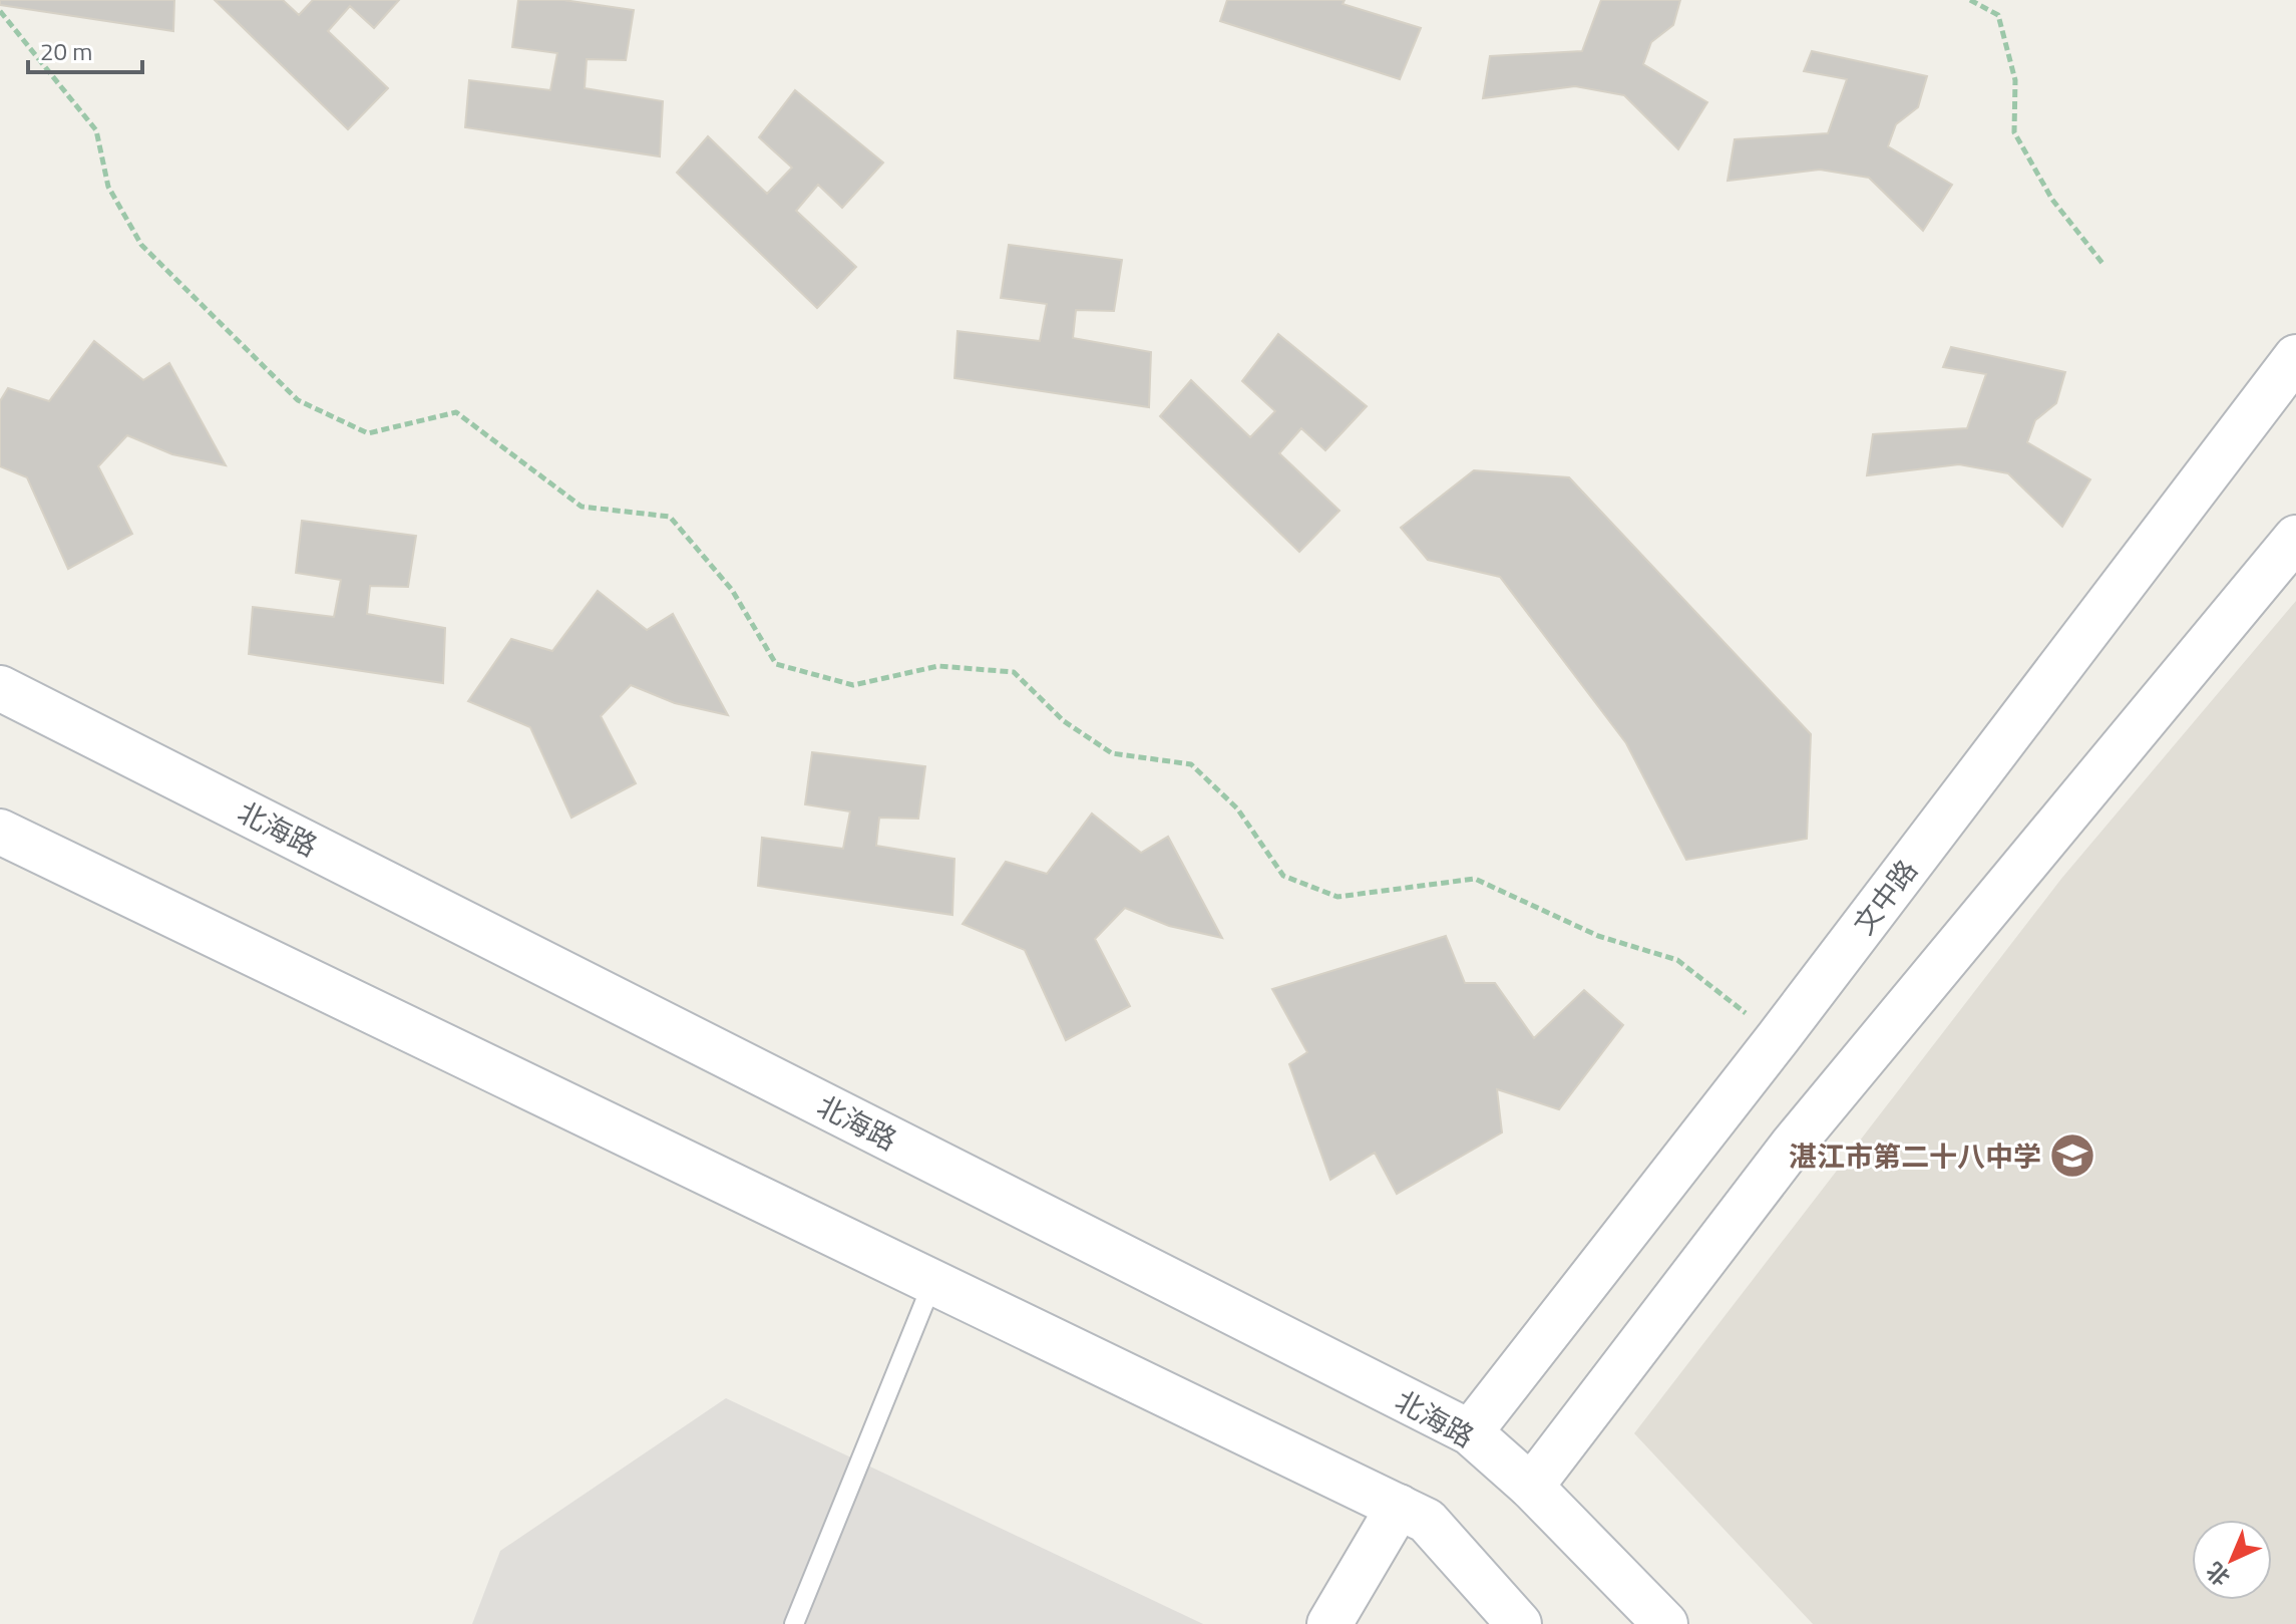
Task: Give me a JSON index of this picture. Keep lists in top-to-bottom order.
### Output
{
  "streets": {
    "main road": ["北海路", "文中路"]
  },
  "crossings": [
    ["北海路", "文中路"]
  ],
  "places": {
    "school or university": ["湛江市第二十八中学"]
  },
  "scale_bar": "20 m",
  "north": "bottom left"
}
